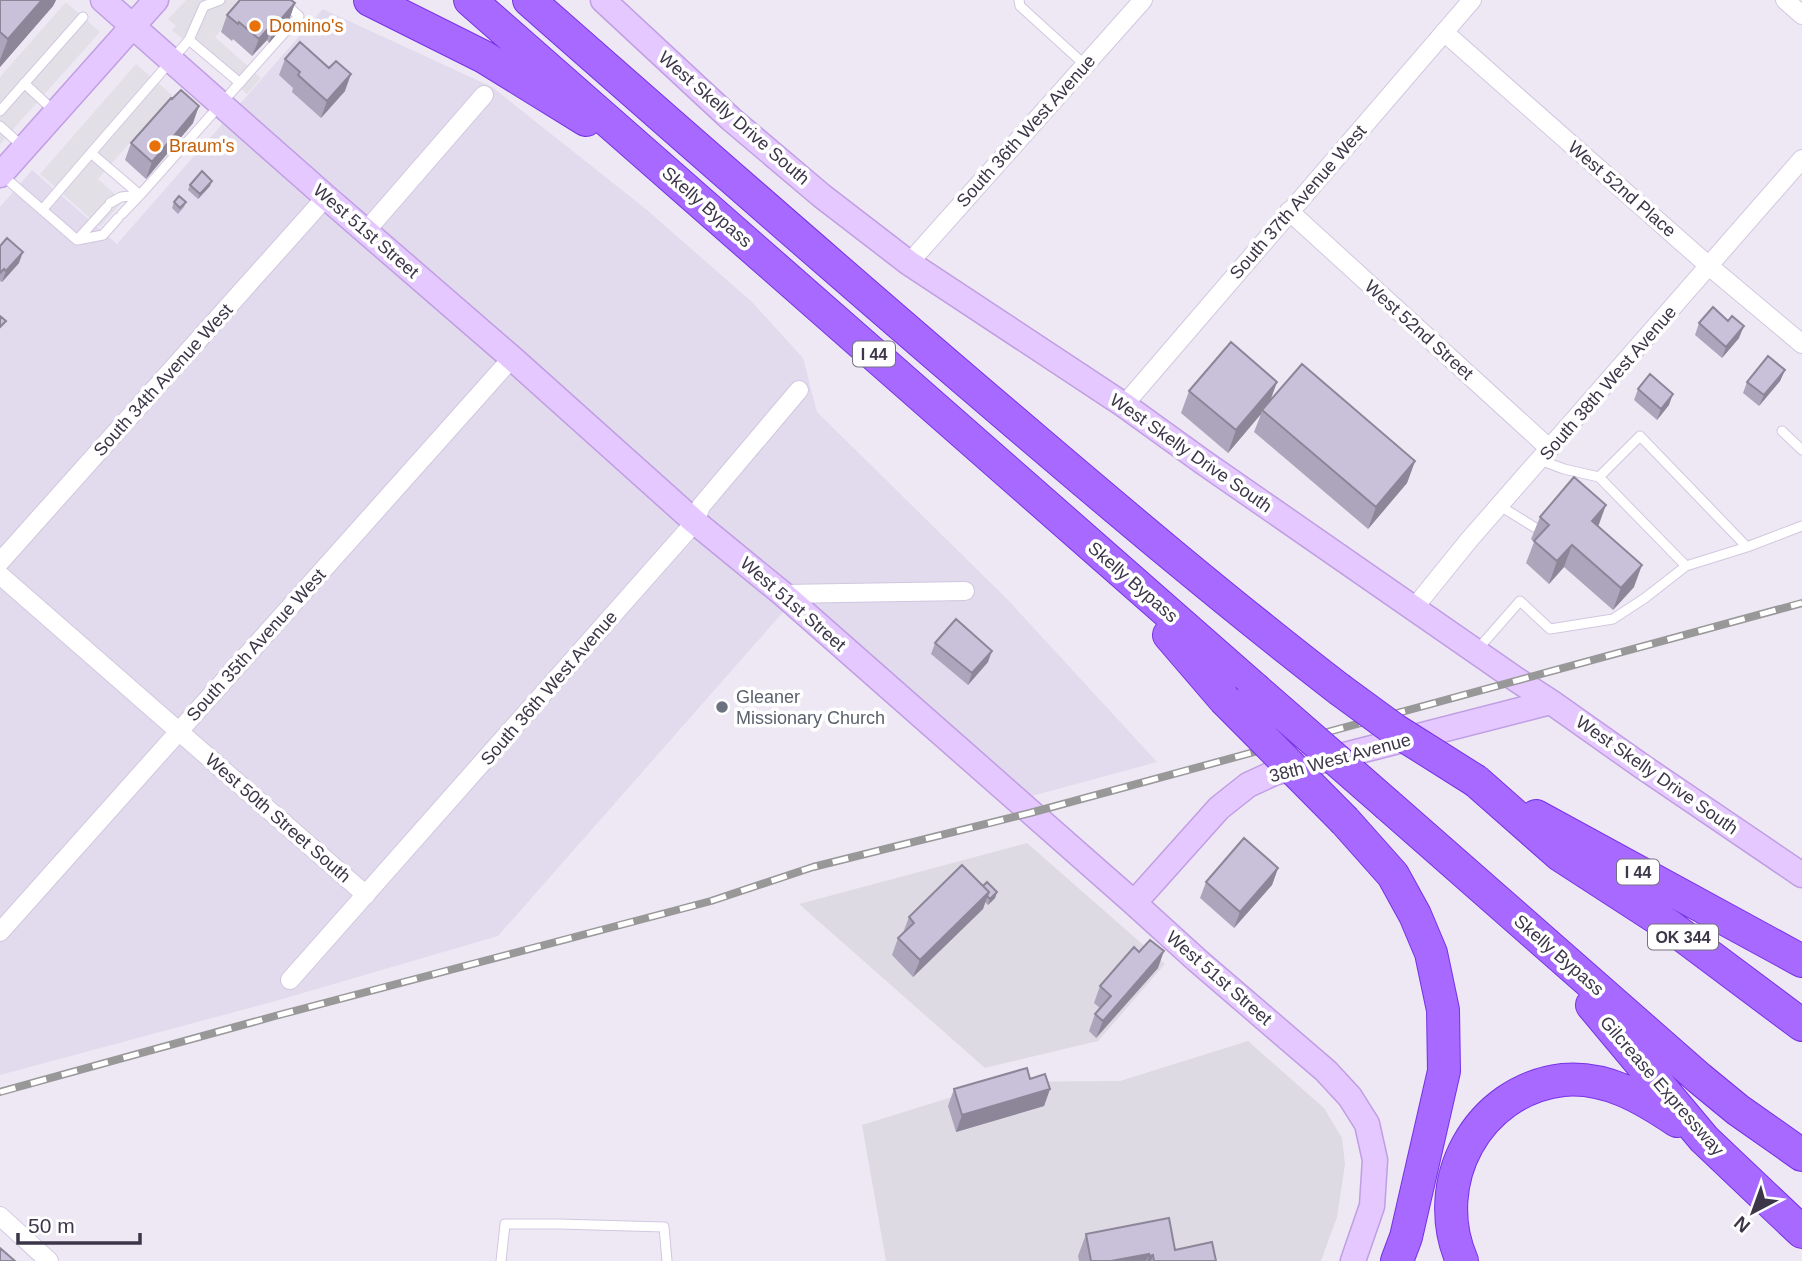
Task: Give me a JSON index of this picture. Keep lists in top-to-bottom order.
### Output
{
  "streets": {
    "highway": [
      "Skelly Bypass",
      "I 44",
      "OK 344",
      "Gilcrease Expressway"
    ],
    "street": [
      "West Skelly Drive South",
      "South 36th West Avenue",
      "West 52nd Place",
      "South 37th Avenue West",
      "West 51st Street",
      "West 52nd Street",
      "South 34th Avenue West",
      "South 38th West Avenue",
      "South 35th Avenue West",
      "38th West Avenue",
      "West 50th Street South"
    ]
  },
  "crossings": [
    ["West Skelly Drive South", "South 36th West Avenue"],
    ["West Skelly Drive South", "South 37th Avenue West"],
    ["West Skelly Drive South", "South 38th West Avenue"],
    ["West Skelly Drive South", "38th West Avenue"],
    ["South 36th West Avenue", "West 51st Street"],
    ["South 36th West Avenue", "West 50th Street South"],
    ["West 52nd Place", "South 37th Avenue West"],
    ["West 52nd Place", "South 38th West Avenue"],
    ["South 37th Avenue West", "West 52nd Street"],
    ["Skelly Bypass", "Gilcrease Expressway"],
    ["West 51st Street", "South 34th Avenue West"],
    ["West 51st Street", "South 35th Avenue West"],
    ["West 51st Street", "38th West Avenue"],
    ["West 52nd Street", "South 38th West Avenue"],
    ["I 44", "OK 344"],
    ["South 35th Avenue West", "West 50th Street South"]
  ],
  "places": ["Domino's", "Braum's", "Gleaner Missionary Church"],
  "scale_bar": "50 m",
  "north": "bottom left"
}
